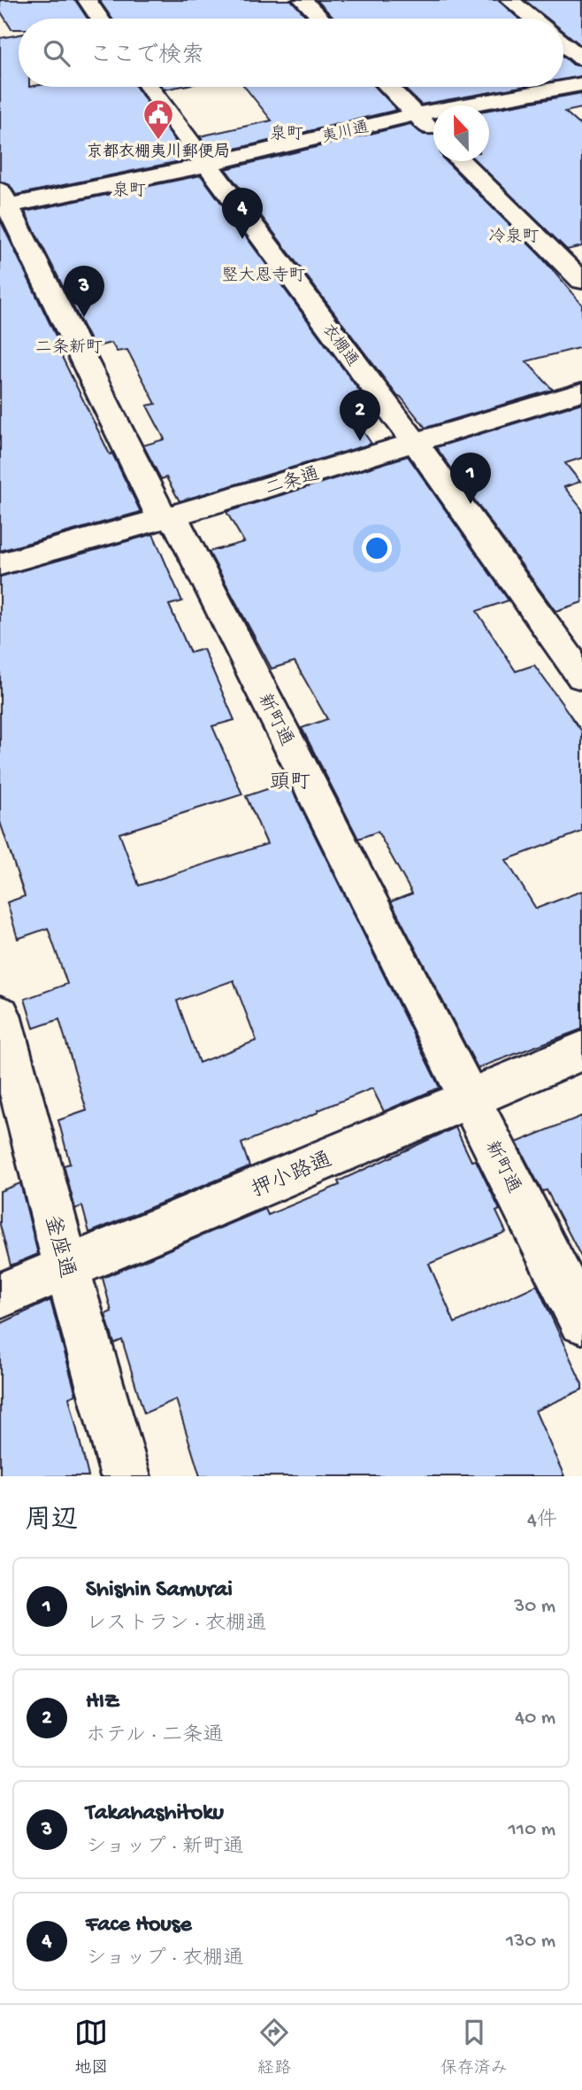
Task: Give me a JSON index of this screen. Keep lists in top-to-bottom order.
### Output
{
  "streets": {
    "street": [
      "夷川通",
      "衣棚通",
      "二条通",
      "新町通",
      "押小路通",
      "釜座通"
    ]
  },
  "crossings": [
    ["夷川通", "衣棚通"],
    ["夷川通", "新町通"],
    ["衣棚通", "二条通"],
    ["二条通", "新町通"],
    ["新町通", "押小路通"],
    ["押小路通", "釜座通"]
  ],
  "districts": [
    "泉町",
    "泉町",
    "冷泉町",
    "竪大恩寺町",
    "二条新町",
    "頭町"
  ],
  "places": {
    "public building": ["京都衣棚夷川郵便局"]
  },
  "north": "top",
  "page": {
    "search": "ここで検索",
    "pins": [
      "4",
      "3",
      "2",
      "1"
    ],
    "heading": ["周辺", "4件"],
    "list": [
      {
        "mark": "1",
        "name": "Shishin Samurai",
        "note": "レストラン · 衣棚通",
        "value": "30 m"
      },
      {
        "mark": "2",
        "name": "HIZ",
        "note": "ホテル · 二条通",
        "value": "40 m"
      },
      {
        "mark": "3",
        "name": "Takahashitoku",
        "note": "ショップ · 新町通",
        "value": "110 m"
      },
      {
        "mark": "4",
        "name": "Face House",
        "note": "ショップ · 衣棚通",
        "value": "130 m"
      }
    ],
    "nav": ["地図", "経路", "保存済み"]
  }
}
